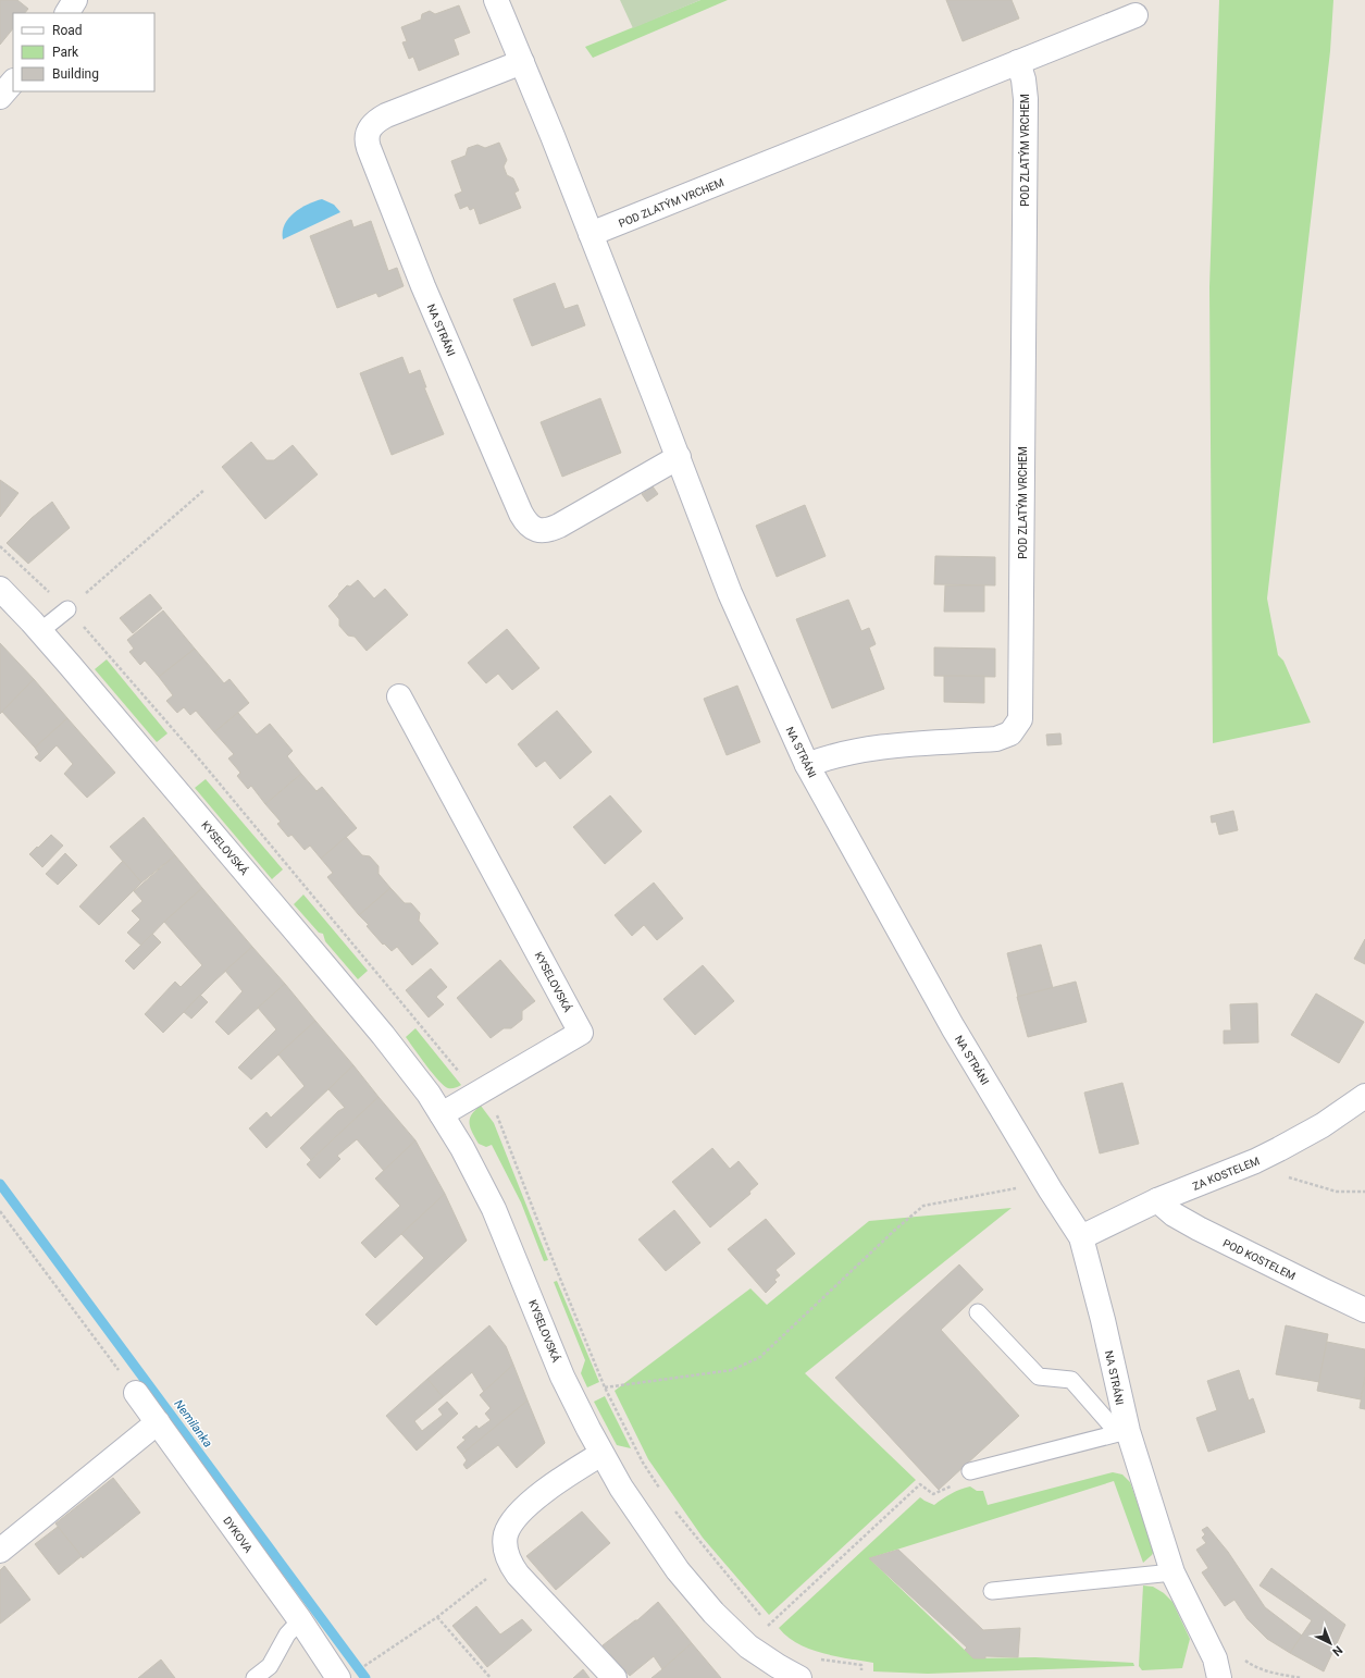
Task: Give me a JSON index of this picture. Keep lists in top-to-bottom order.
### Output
{
  "streets": {
    "street": [
      "POD ZLATÝM VRCHEM",
      "NA STRÁNI",
      "KYSELOVSKÁ",
      "ZA KOSTELEM",
      "POD KOSTELEM",
      "DYKOVA"
    ]
  },
  "crossings": [
    ["POD ZLATÝM VRCHEM", "NA STRÁNI"],
    ["NA STRÁNI", "ZA KOSTELEM"],
    ["ZA KOSTELEM", "POD KOSTELEM"]
  ],
  "water": ["Nemilanka"],
  "legend": ["Road", "Park", "Building"],
  "north": "bottom right"
}
